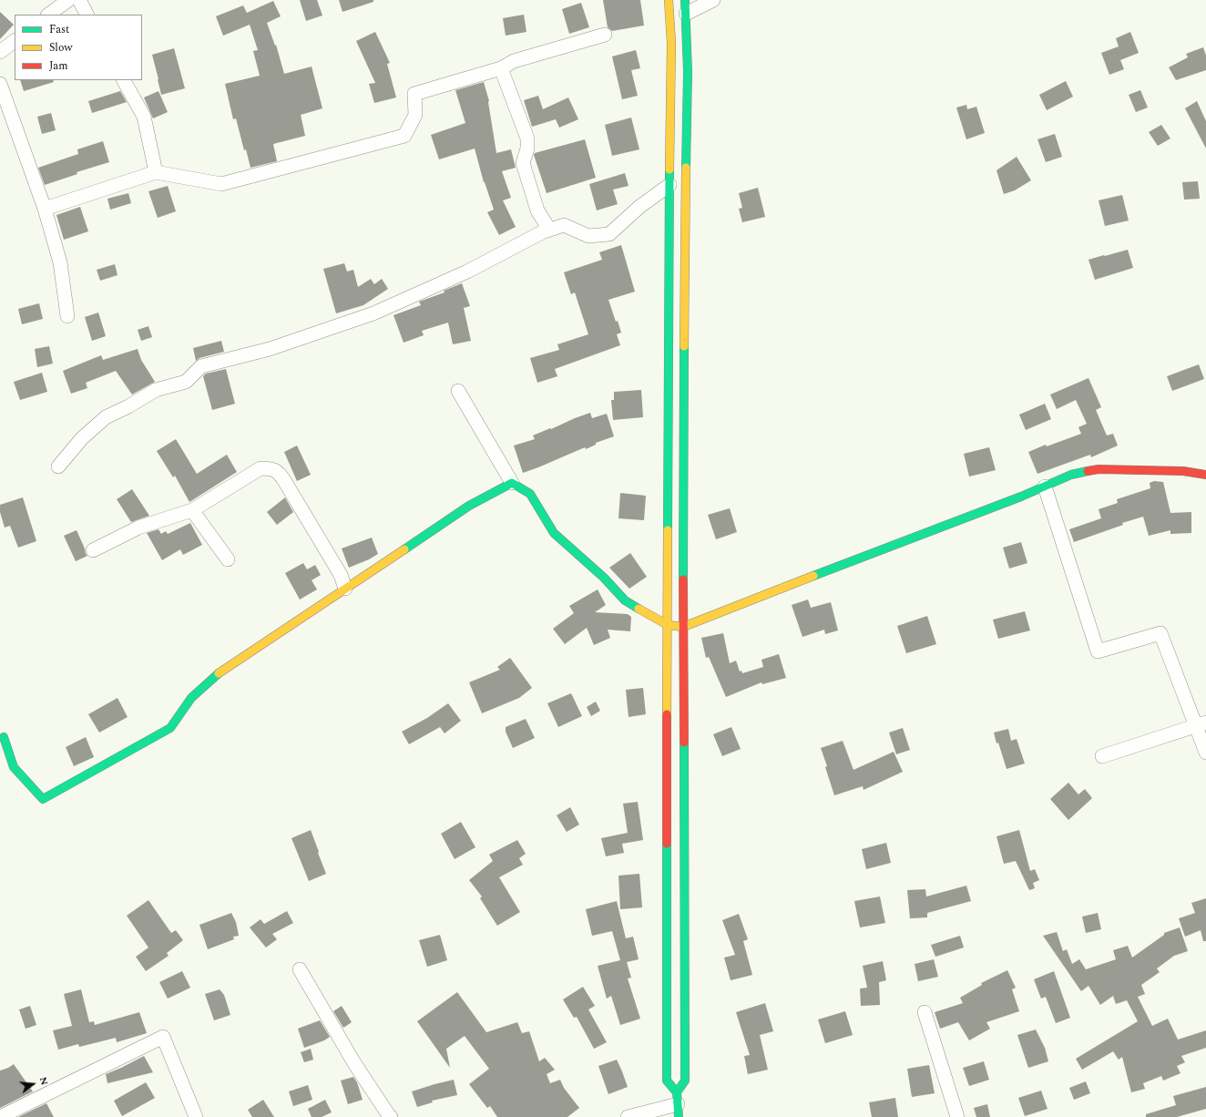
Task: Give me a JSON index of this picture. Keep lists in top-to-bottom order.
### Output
{
  "legend": ["Fast", "Slow", "Jam"],
  "north": "right"
}
